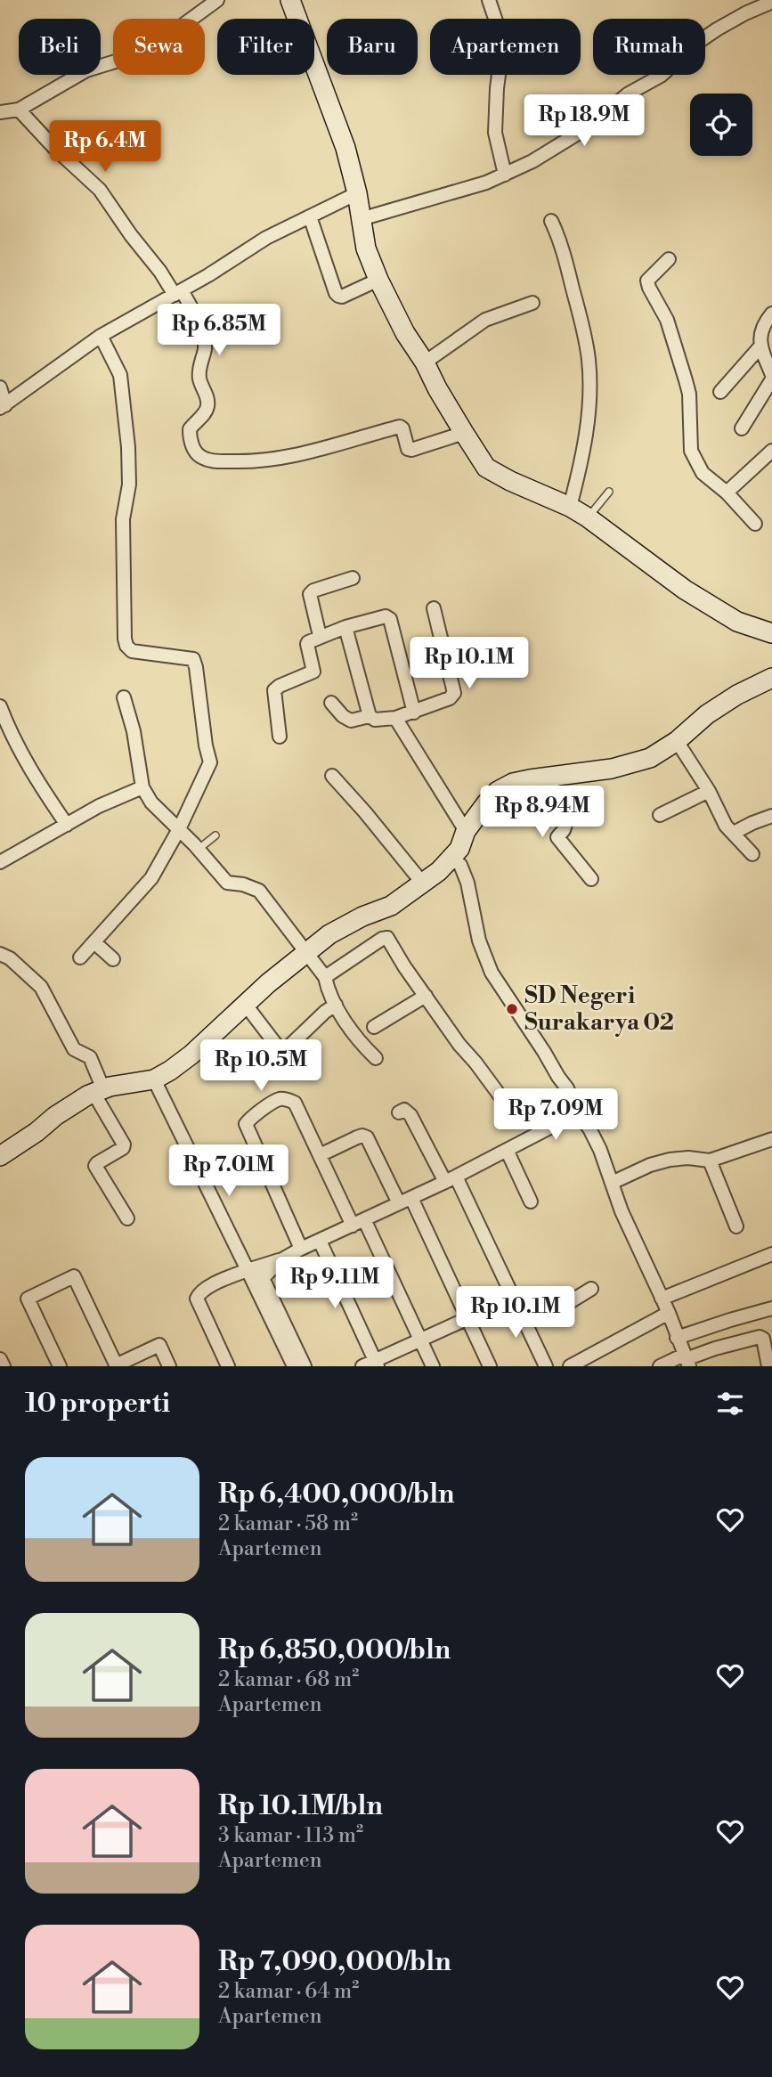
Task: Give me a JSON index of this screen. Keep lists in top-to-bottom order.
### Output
{
  "places": ["SD Negeri Surakarya 02"],
  "page": {
    "chip": [
      "Beli",
      "Sewa",
      "Filter",
      "Baru",
      "Apartemen",
      "Rumah"
    ],
    "price": [
      "Rp 18.9M",
      "Rp 6.4M",
      "Rp 6.85M",
      "Rp 10.1M",
      "Rp 8.94M",
      "Rp 10.5M",
      "Rp 7.09M",
      "Rp 7.01M",
      "Rp 9.11M",
      "Rp 10.1M"
    ],
    "heading": "10 properti",
    "list": [
      {
        "name": "Rp 6,400,000/bln",
        "note": "2 kamar · 58 m² · Apartemen"
      },
      {
        "name": "Rp 6,850,000/bln",
        "note": "2 kamar · 68 m² · Apartemen"
      },
      {
        "name": "Rp 10.1M/bln",
        "note": "3 kamar · 113 m² · Apartemen"
      },
      {
        "name": "Rp 7,090,000/bln",
        "note": "2 kamar · 64 m² · Apartemen"
      }
    ]
  }
}
